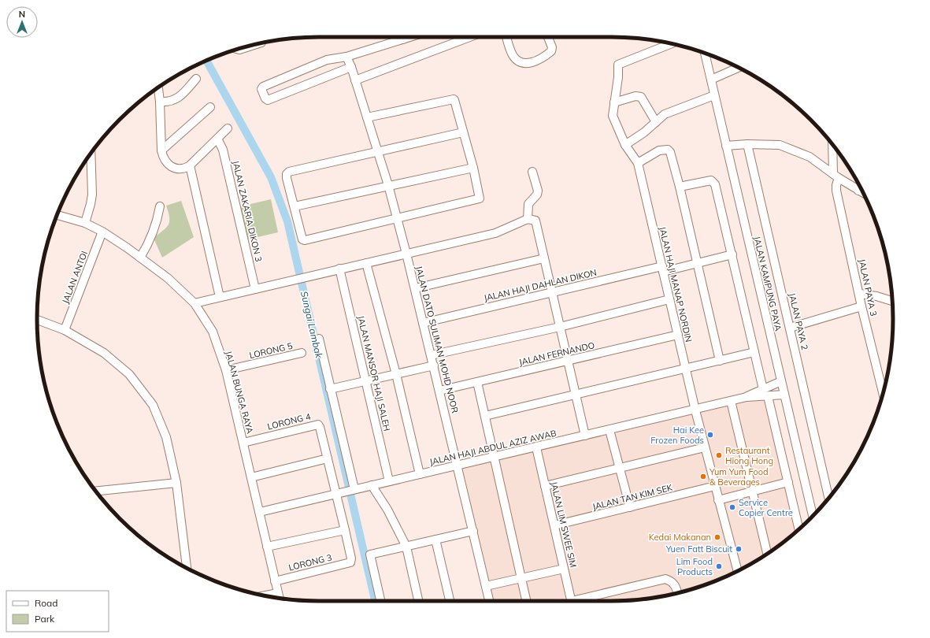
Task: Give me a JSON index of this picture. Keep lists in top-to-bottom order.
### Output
{
  "streets": {
    "street": [
      "JALAN ZAKARIA DIKON 3",
      "JALAN ANTOI",
      "JALAN KAMPUNG PAYA",
      "JALAN HAJI MANAP NORDIN",
      "JALAN HAJI DAHLAN DIKON",
      "JALAN PAYA 3",
      "JALAN PAYA 2",
      "JALAN DATO SULIMAN MOHD NOOR",
      "LORONG 5",
      "JALAN FERNANDO",
      "JALAN MANSOR HAJI SALEH",
      "JALAN BUNGA RAYA",
      "LORONG 4",
      "JALAN HAJI ABDUL AZIZ AWAB",
      "JALAN TAN KIM SEK",
      "JALAN LIM SWEE SIM",
      "LORONG 3"
    ]
  },
  "crossings": [
    ["JALAN ANTOI", "JALAN BUNGA RAYA"],
    ["JALAN HAJI MANAP NORDIN", "JALAN HAJI DAHLAN DIKON"],
    ["JALAN HAJI MANAP NORDIN", "JALAN FERNANDO"],
    ["JALAN HAJI MANAP NORDIN", "JALAN HAJI ABDUL AZIZ AWAB"],
    ["JALAN HAJI MANAP NORDIN", "JALAN TAN KIM SEK"],
    ["JALAN HAJI DAHLAN DIKON", "JALAN DATO SULIMAN MOHD NOOR"],
    ["JALAN DATO SULIMAN MOHD NOOR", "JALAN FERNANDO"],
    ["JALAN DATO SULIMAN MOHD NOOR", "JALAN HAJI ABDUL AZIZ AWAB"],
    ["LORONG 5", "JALAN BUNGA RAYA"],
    ["JALAN MANSOR HAJI SALEH", "JALAN HAJI ABDUL AZIZ AWAB"],
    ["JALAN BUNGA RAYA", "LORONG 4"],
    ["JALAN BUNGA RAYA", "JALAN HAJI ABDUL AZIZ AWAB"],
    ["JALAN BUNGA RAYA", "LORONG 3"],
    ["JALAN HAJI ABDUL AZIZ AWAB", "JALAN LIM SWEE SIM"],
    ["JALAN TAN KIM SEK", "JALAN LIM SWEE SIM"]
  ],
  "water": ["Sungai Lambak"],
  "places": [
    "Hai Kee Frozen Foods",
    "Restaurant Hiong Hong",
    "Yum Yum Food & Beverages",
    "Service Copier Centre",
    "Kedai Makanan",
    "Yuen Fatt Biscuit",
    "Lim Food Products"
  ],
  "legend": ["Road", "Park"],
  "north": "top"
}
